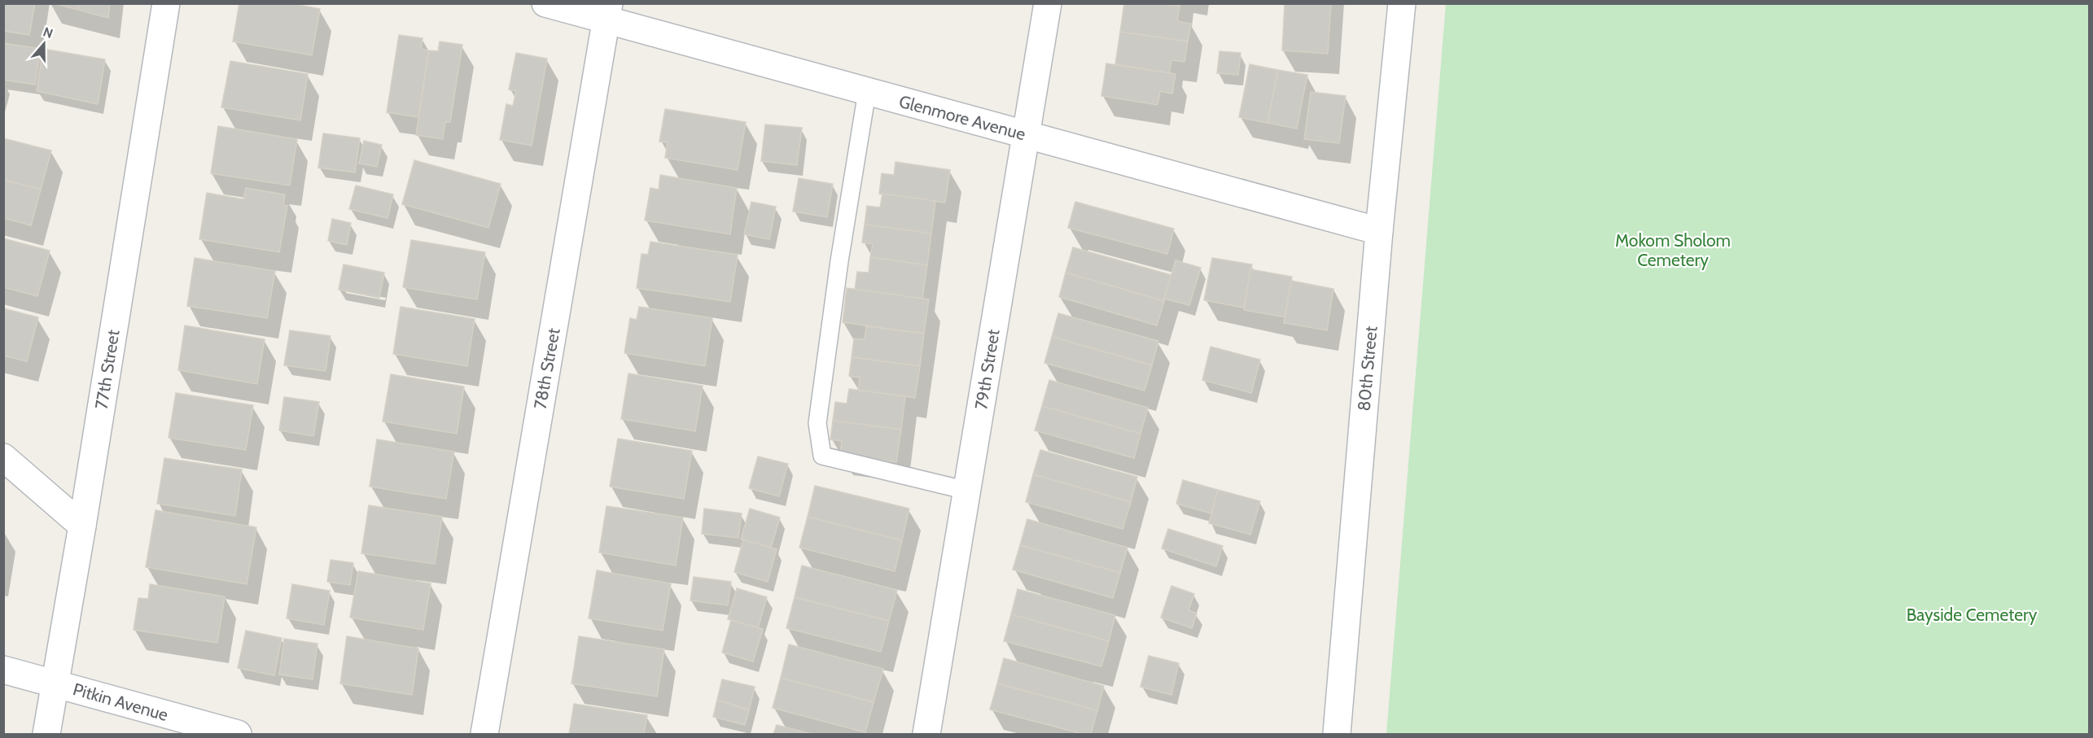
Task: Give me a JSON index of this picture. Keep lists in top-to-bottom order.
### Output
{
  "streets": {
    "street": [
      "Glenmore Avenue",
      "78th Street",
      "80th Street",
      "77th Street",
      "79th Street",
      "Pitkin Avenue"
    ]
  },
  "crossings": [
    ["Glenmore Avenue", "78th Street"],
    ["Glenmore Avenue", "80th Street"],
    ["Glenmore Avenue", "79th Street"],
    ["77th Street", "Pitkin Avenue"]
  ],
  "parks": ["Mokom Sholom Cemetery", "Bayside Cemetery"],
  "north": "top"
}
